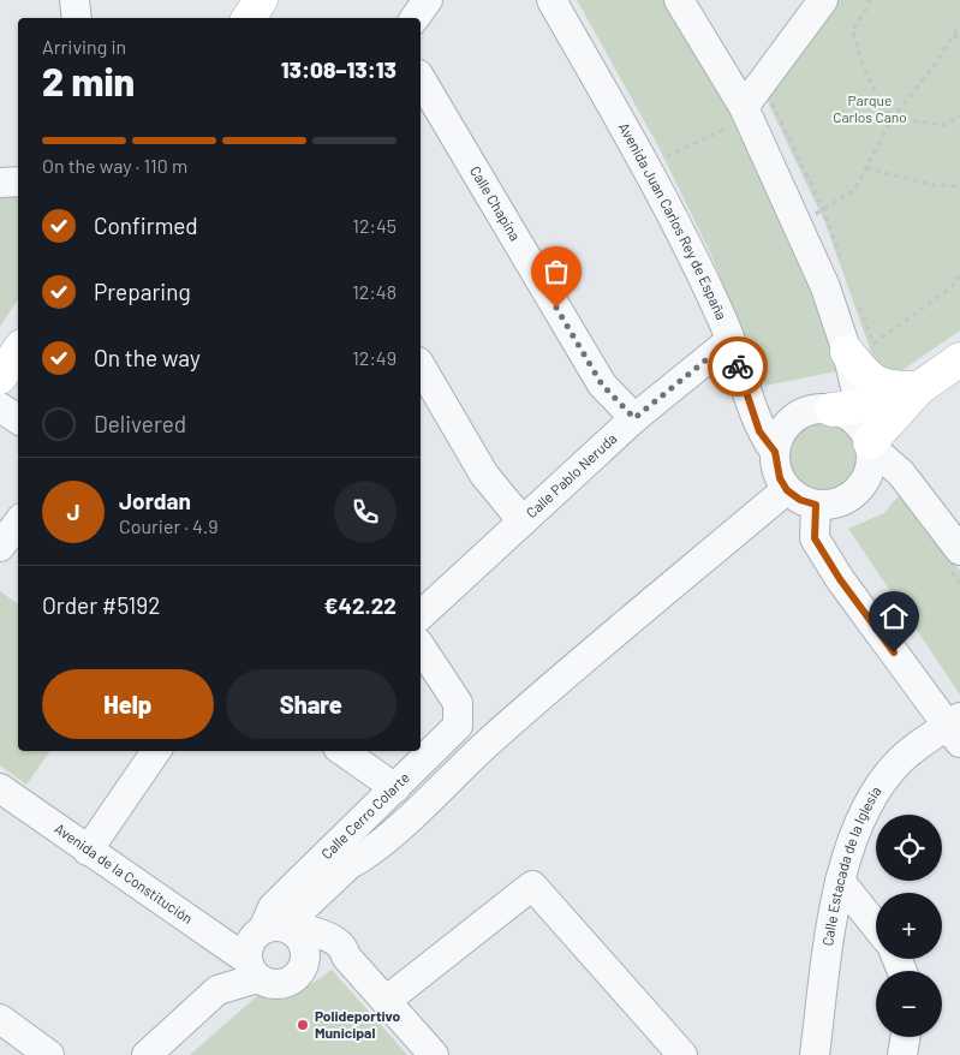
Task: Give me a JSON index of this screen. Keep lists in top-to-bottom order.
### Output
{
  "streets": {
    "street": [
      "Calle Chapina",
      "Avenida Juan Carlos Rey de España",
      "Calle Pablo Neruda",
      "Calle Cerro Colarte",
      "Calle Estacada de la Iglesia",
      "Avenida de la Constitución"
    ]
  },
  "crossings": [
    ["Calle Chapina", "Calle Pablo Neruda"],
    ["Avenida Juan Carlos Rey de España", "Calle Pablo Neruda"],
    ["Calle Cerro Colarte", "Avenida de la Constitución"]
  ],
  "parks": ["Parque Carlos Cano"],
  "places": ["Polideportivo Municipal"],
  "page": {
    "heading": ["2 min", "Arriving in", "13:08–13:13"],
    "panel": [
      "Jordan",
      "Courier · 4.9",
      "Order #5192",
      "€42.22"
    ],
    "bar": "On the way · 110 m",
    "list": [
      ["Confirmed", "12:45"],
      ["Preparing", "12:48"],
      ["On the way", "12:49"],
      "Delivered"
    ],
    "round": "J",
    "buttons": ["Help", "Share"],
    "map_buttons": ["+", "−"]
  }
}
